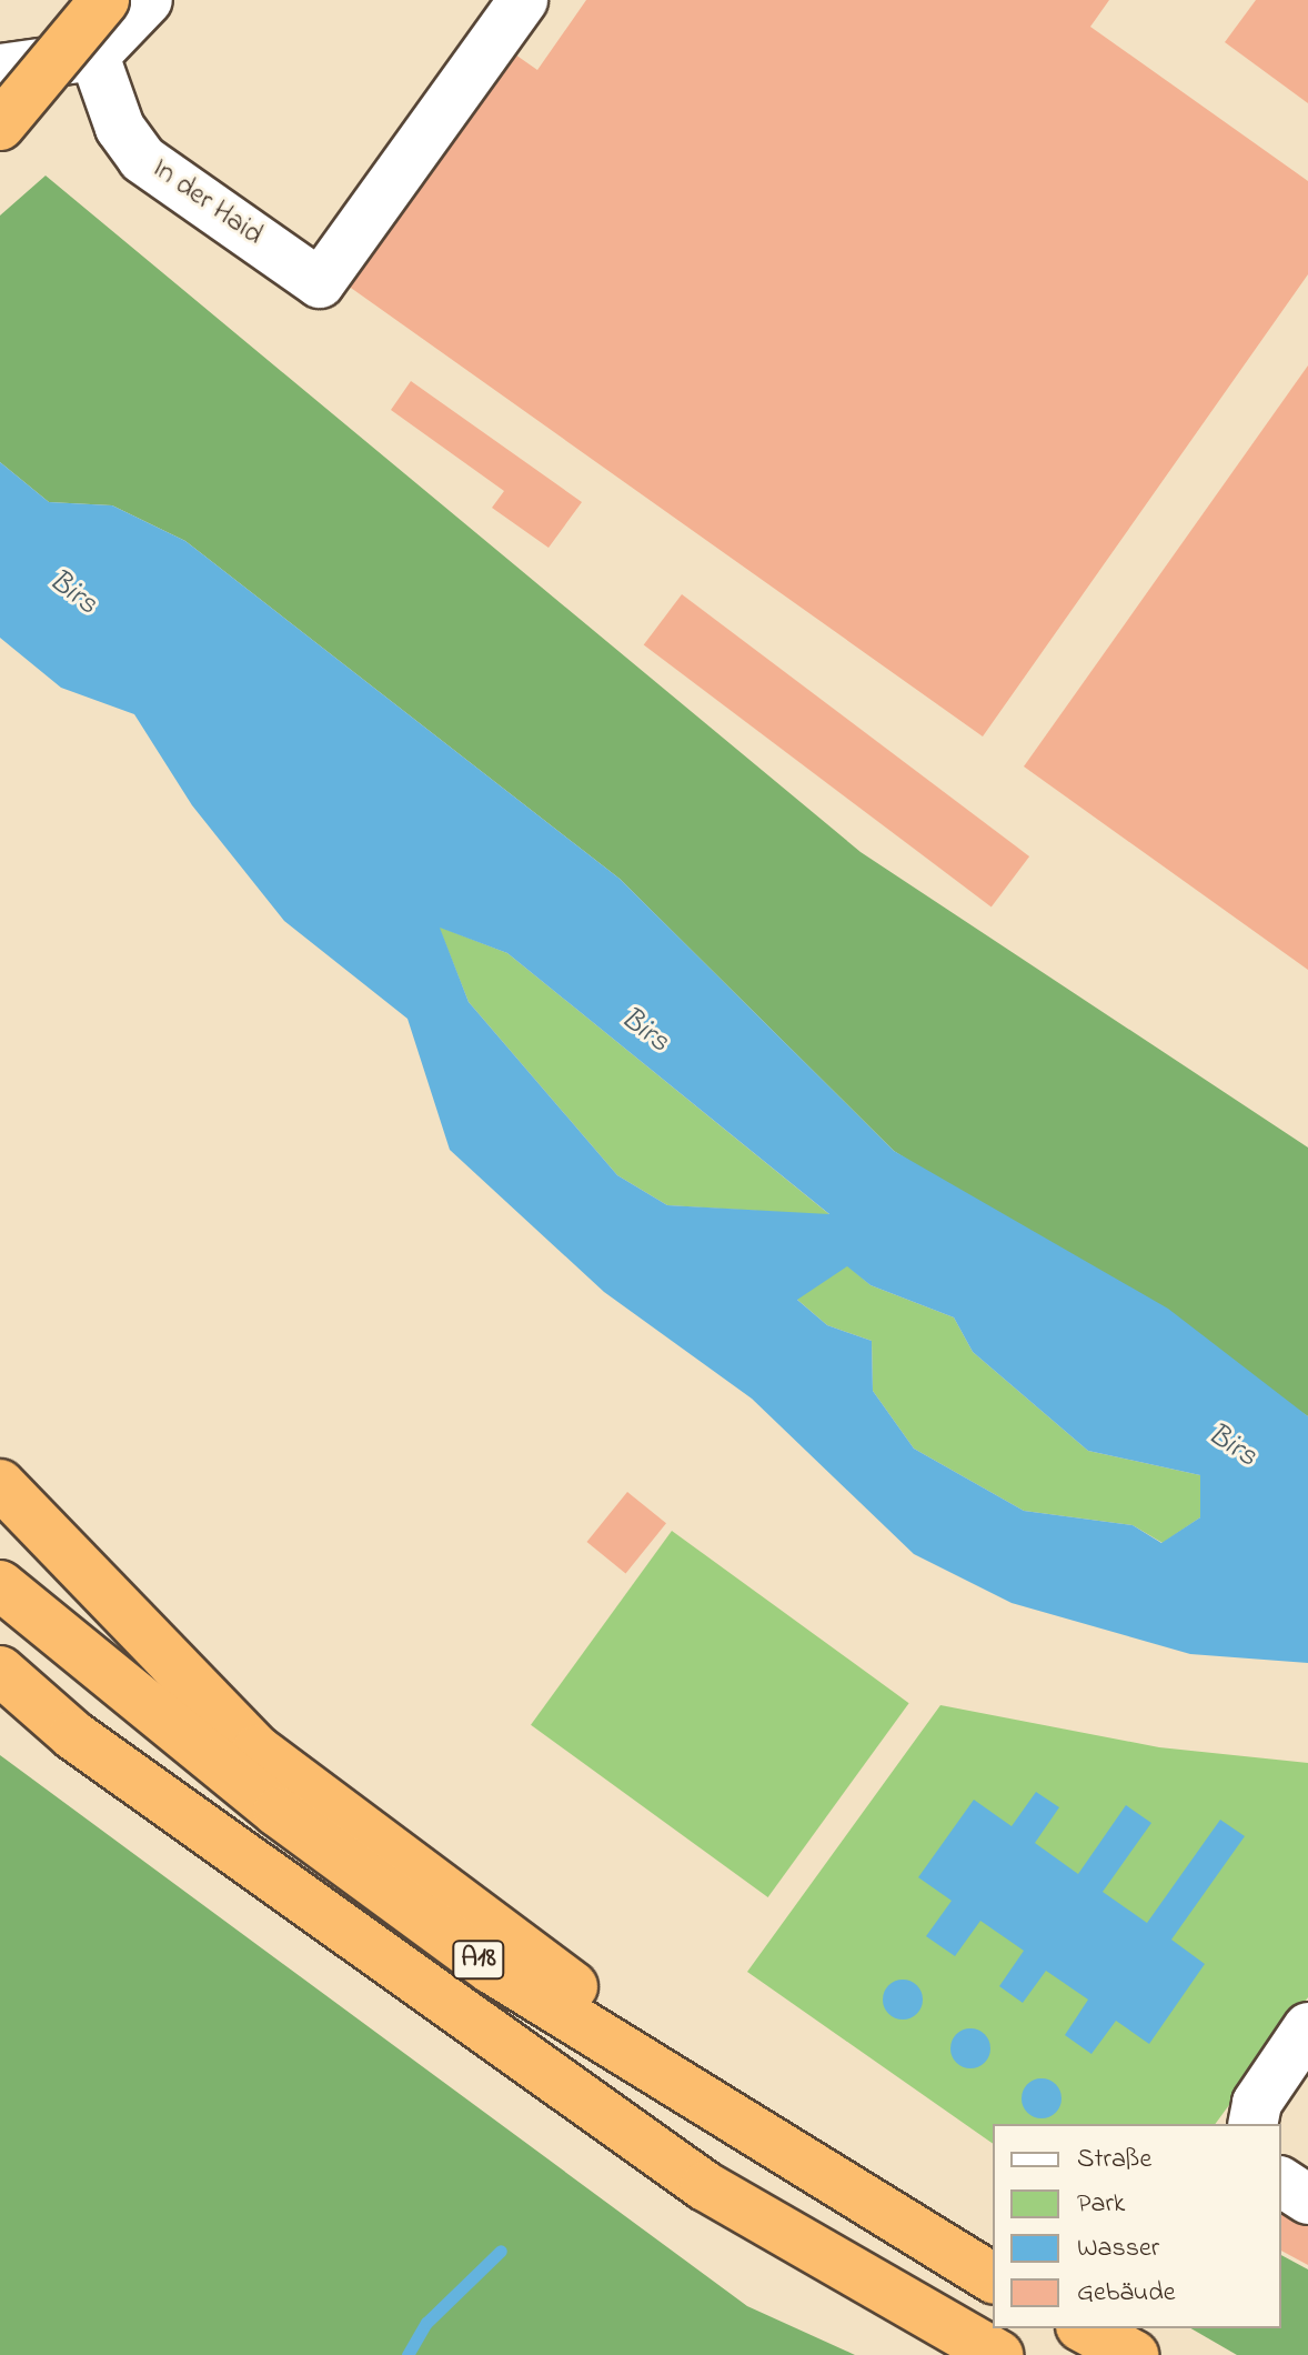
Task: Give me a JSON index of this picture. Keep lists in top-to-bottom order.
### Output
{
  "streets": {
    "main road": ["A18"],
    "street": ["In der Haid"]
  },
  "water": ["Birs"],
  "legend": [
    "Straße",
    "Park",
    "Wasser",
    "Gebäude"
  ]
}
